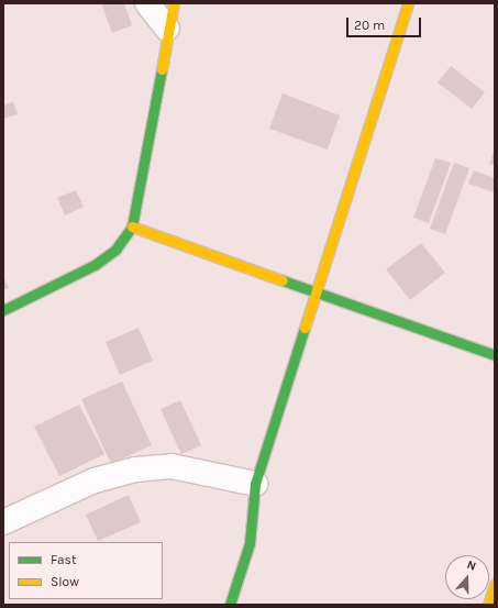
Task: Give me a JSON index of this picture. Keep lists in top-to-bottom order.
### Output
{
  "legend": ["Fast", "Slow"],
  "scale_bar": "20 m",
  "north": "top"
}
